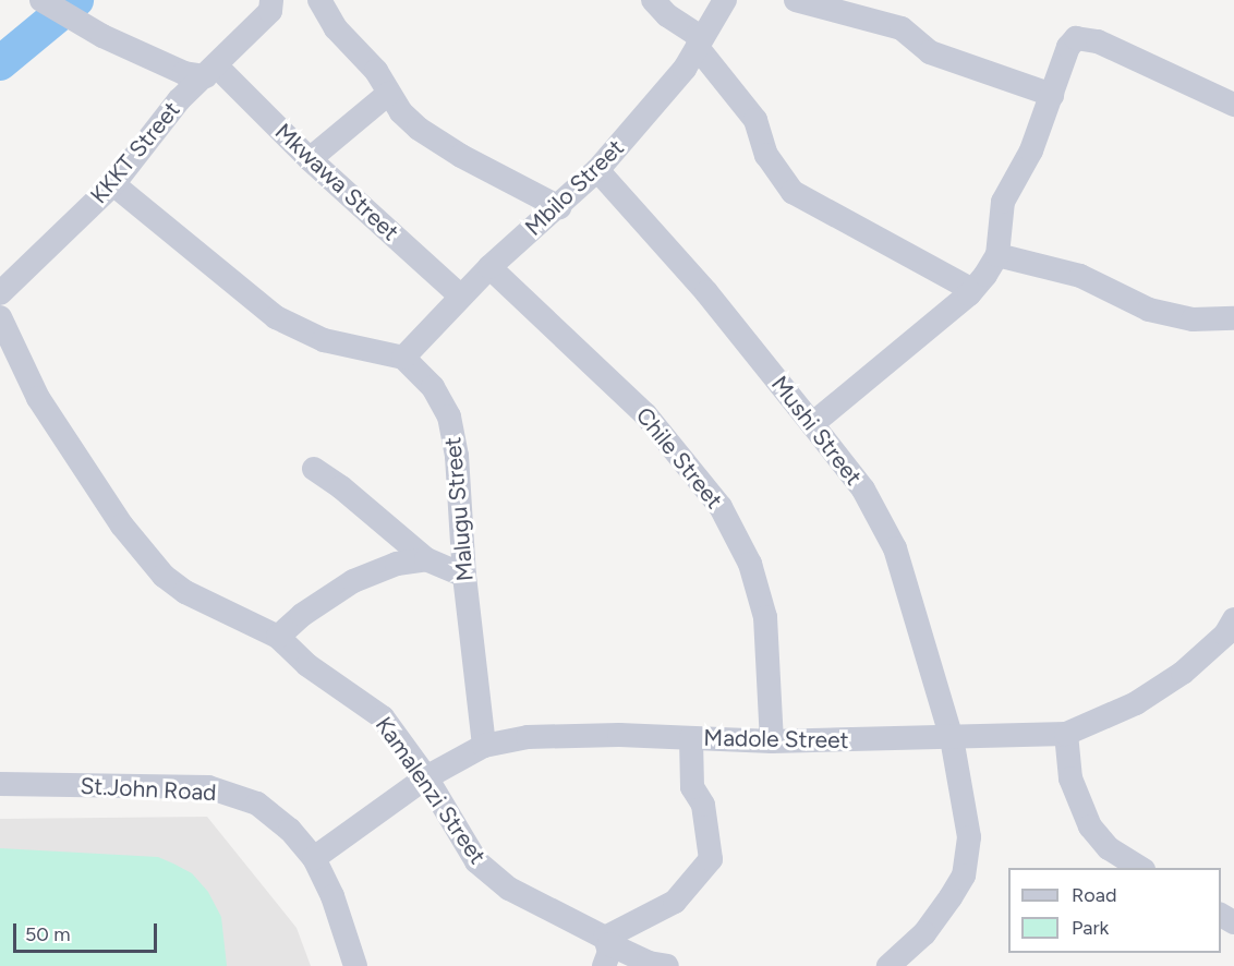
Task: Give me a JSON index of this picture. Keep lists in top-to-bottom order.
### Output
{
  "streets": {
    "street": [
      "KKKT Street",
      "Mkwawa Street",
      "Mbilo Street",
      "Mushi Street",
      "Chile Street",
      "Malugu Street",
      "Madole Street",
      "St.John Road",
      "Kamalenzi Street"
    ]
  },
  "crossings": [
    ["KKKT Street", "Mkwawa Street"],
    ["Mkwawa Street", "Mbilo Street"],
    ["Mbilo Street", "Mushi Street"],
    ["Mbilo Street", "Chile Street"],
    ["Mbilo Street", "Malugu Street"],
    ["Mushi Street", "Madole Street"],
    ["Chile Street", "Madole Street"],
    ["Malugu Street", "Madole Street"],
    ["Madole Street", "St.John Road"],
    ["Madole Street", "Kamalenzi Street"]
  ],
  "legend": ["Road", "Park"],
  "scale_bar": "50 m"
}
